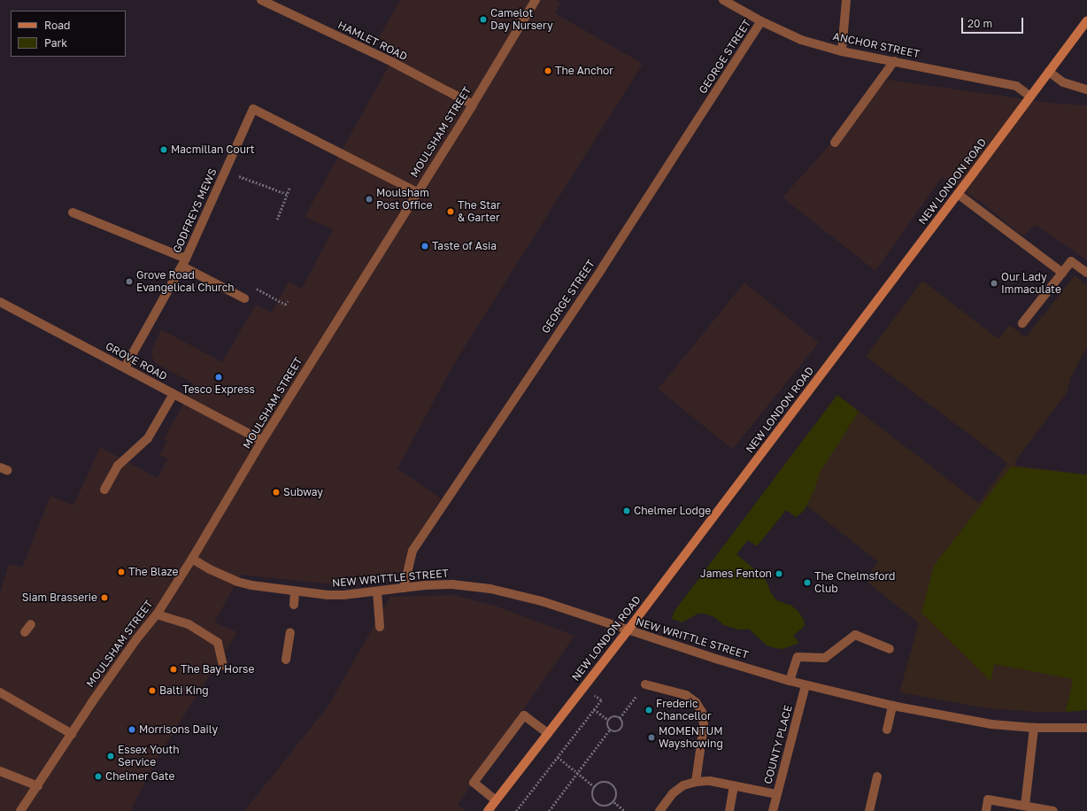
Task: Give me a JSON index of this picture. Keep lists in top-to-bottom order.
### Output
{
  "streets": {
    "main road": ["NEW LONDON ROAD"],
    "street": [
      "HAMLET ROAD",
      "ANCHOR STREET",
      "GEORGE STREET",
      "MOULSHAM STREET",
      "GODFREYS MEWS",
      "GROVE ROAD",
      "NEW WRITTLE STREET",
      "COUNTY PLACE"
    ]
  },
  "crossings": [
    ["HAMLET ROAD", "MOULSHAM STREET"],
    ["ANCHOR STREET", "GEORGE STREET"],
    ["ANCHOR STREET", "NEW LONDON ROAD"],
    ["GEORGE STREET", "NEW WRITTLE STREET"],
    ["MOULSHAM STREET", "GODFREYS MEWS"],
    ["MOULSHAM STREET", "GROVE ROAD"],
    ["MOULSHAM STREET", "NEW WRITTLE STREET"],
    ["NEW LONDON ROAD", "NEW WRITTLE STREET"],
    ["GODFREYS MEWS", "GROVE ROAD"],
    ["NEW WRITTLE STREET", "COUNTY PLACE"]
  ],
  "places": [
    "Camelot Day Nursery",
    "The Anchor",
    "Macmillan Court",
    "Moulsham Post Office",
    "The Star & Garter",
    "Taste of Asia",
    "Grove Road Evangelical Church",
    "Our Lady Immaculate",
    "Tesco Express",
    "Subway",
    "Chelmer Lodge",
    "The Blaze",
    "James Fenton",
    "The Chelmsford Club",
    "Siam Brasserie",
    "The Bay Horse",
    "Balti King",
    "Frederic Chancellor",
    "Morrisons Daily",
    "MOMENTUM Wayshowing",
    "Essex Youth Service",
    "Chelmer Gate"
  ],
  "legend": ["Road", "Park"],
  "scale_bar": "20 m"
}
